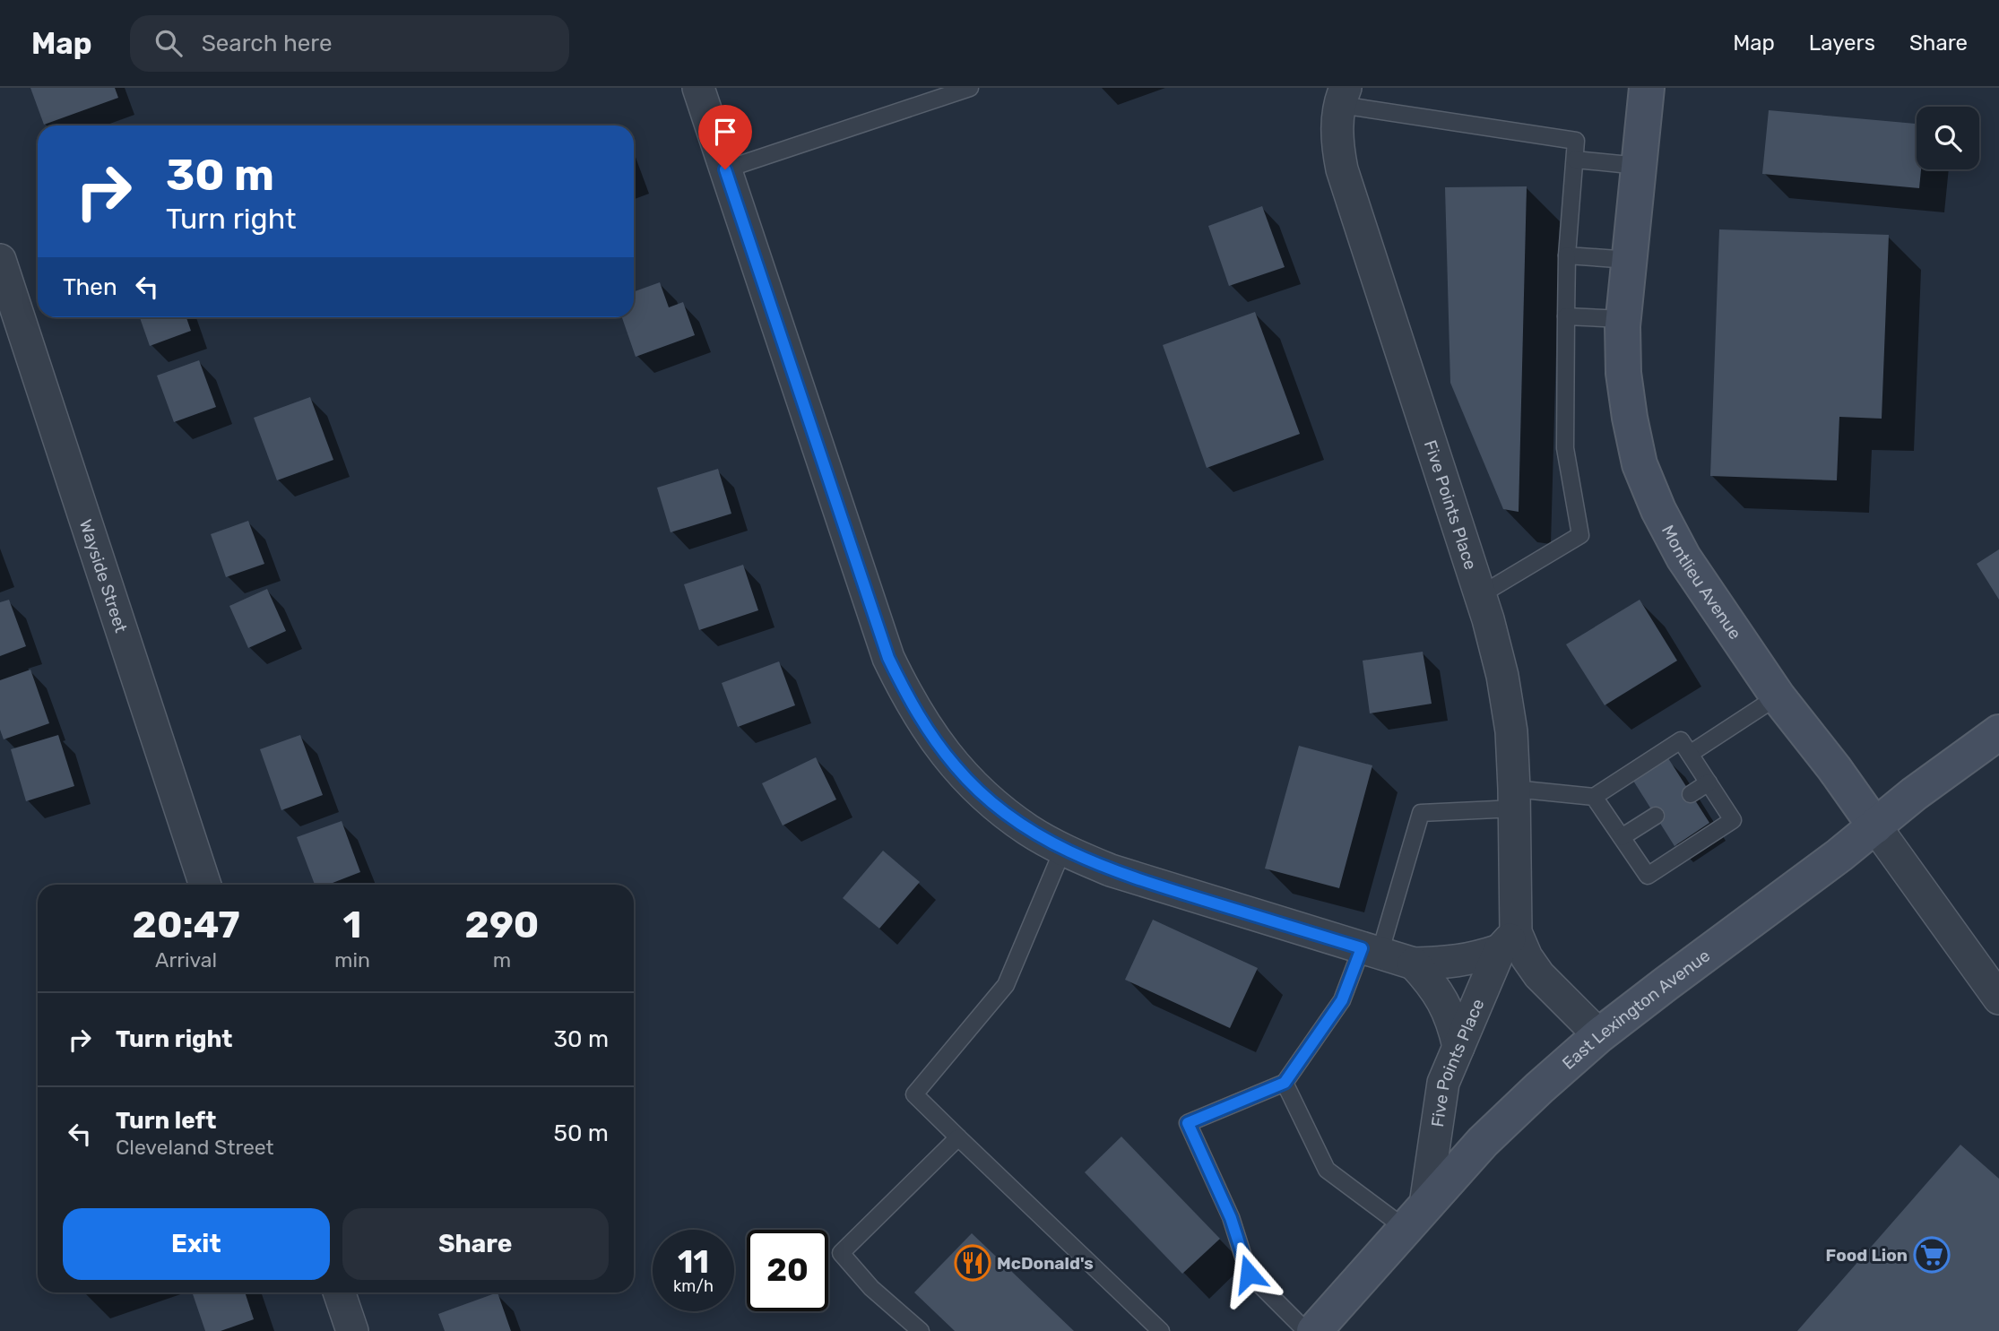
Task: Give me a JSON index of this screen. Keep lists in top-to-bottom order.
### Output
{
  "streets": {
    "main road": ["Montlieu Avenue", "East Lexington Avenue"],
    "street": ["Five Points Place", "Wayside Street"]
  },
  "crossings": [
    ["Five Points Place", "East Lexington Avenue"],
    ["Montlieu Avenue", "East Lexington Avenue"]
  ],
  "places": {
    "supermarket": ["Food Lion"],
    "restaurant": ["McDonald's"]
  },
  "page": {
    "header": "Map",
    "search": "Search here",
    "nav": ["Map", "Layers", "Share"],
    "turn": ["30 m", "Turn right"],
    "then": "Then",
    "eta": [
      "20:47",
      "Arrival",
      "1",
      "min",
      "290",
      "m"
    ],
    "list": [
      {
        "name": "Turn right",
        "value": "30 m"
      },
      {
        "name": "Turn left",
        "note": "Cleveland Street",
        "value": "50 m"
      }
    ],
    "buttons": ["Exit", "Share"],
    "speed": "11 km/h",
    "limit": "20"
  }
}
